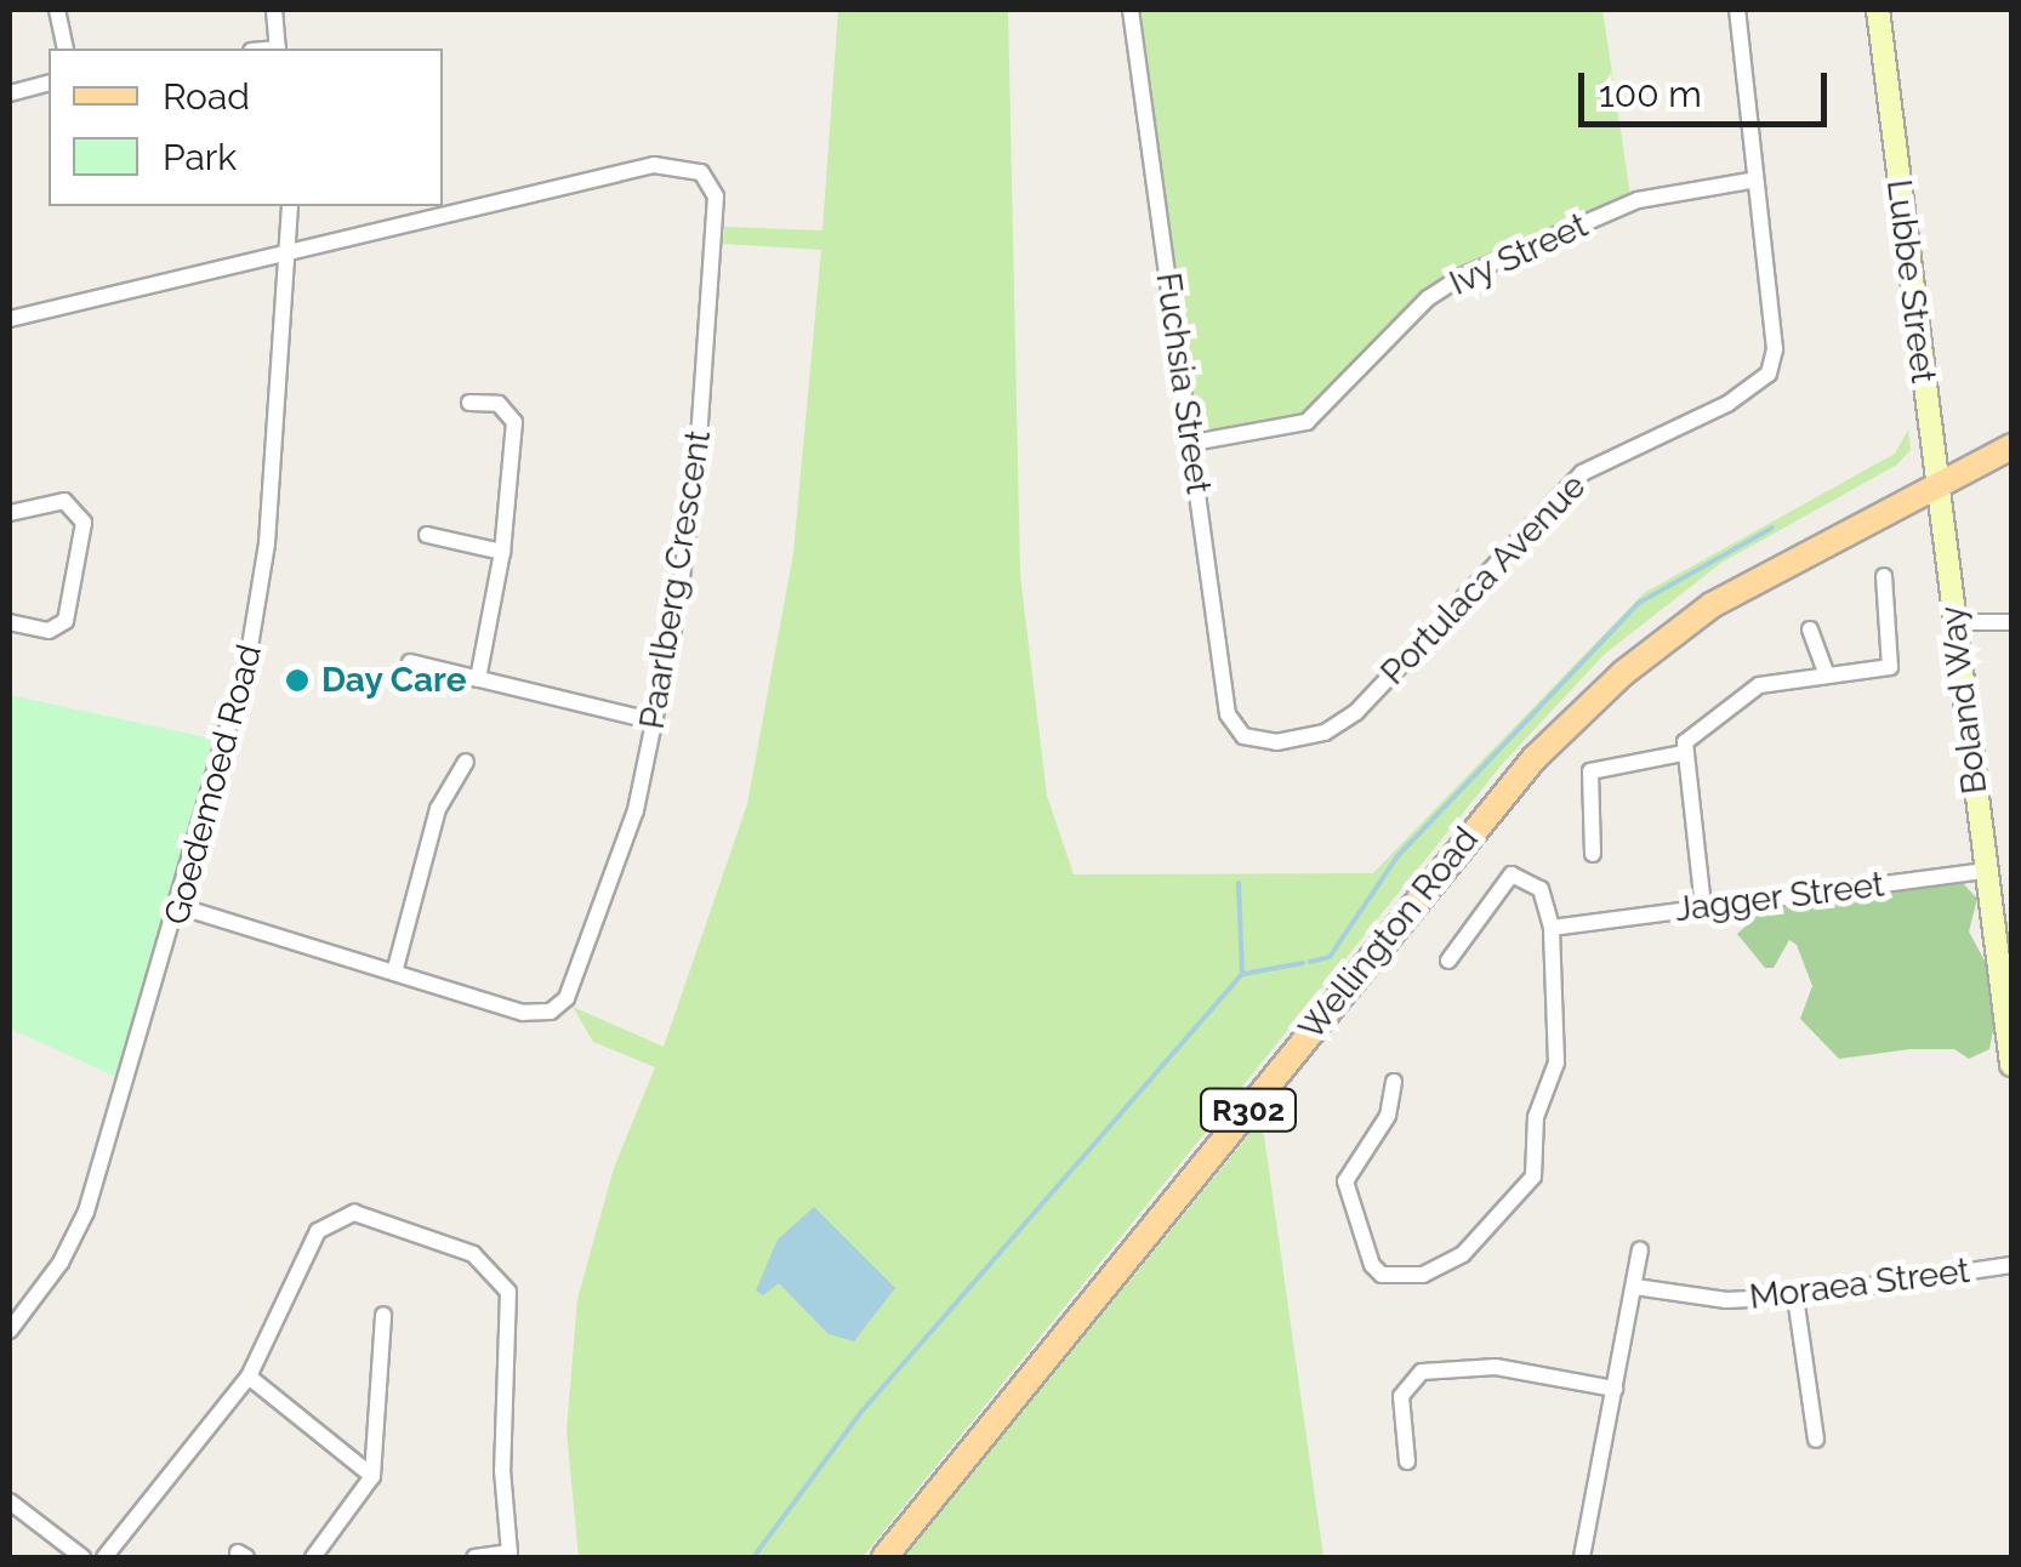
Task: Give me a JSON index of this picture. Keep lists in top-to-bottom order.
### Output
{
  "streets": {
    "main road": ["Wellington Road", "R302"],
    "street": [
      "Ivy Street",
      "Lubbe Street",
      "Fuchsia Street",
      "Paarlberg Crescent",
      "Portulaca Avenue",
      "Boland Way",
      "Goedemoed Road",
      "Jagger Street",
      "Moraea Street"
    ]
  },
  "crossings": [
    ["Ivy Street", "Fuchsia Street"],
    ["Ivy Street", "Portulaca Avenue"],
    ["Lubbe Street", "Boland Way"],
    ["Lubbe Street", "Wellington Road"],
    ["Fuchsia Street", "Portulaca Avenue"],
    ["Paarlberg Crescent", "Goedemoed Road"],
    ["Boland Way", "Jagger Street"],
    ["Boland Way", "Wellington Road"]
  ],
  "places": ["Day Care"],
  "legend": ["Road", "Park"],
  "scale_bar": "100 m"
}
